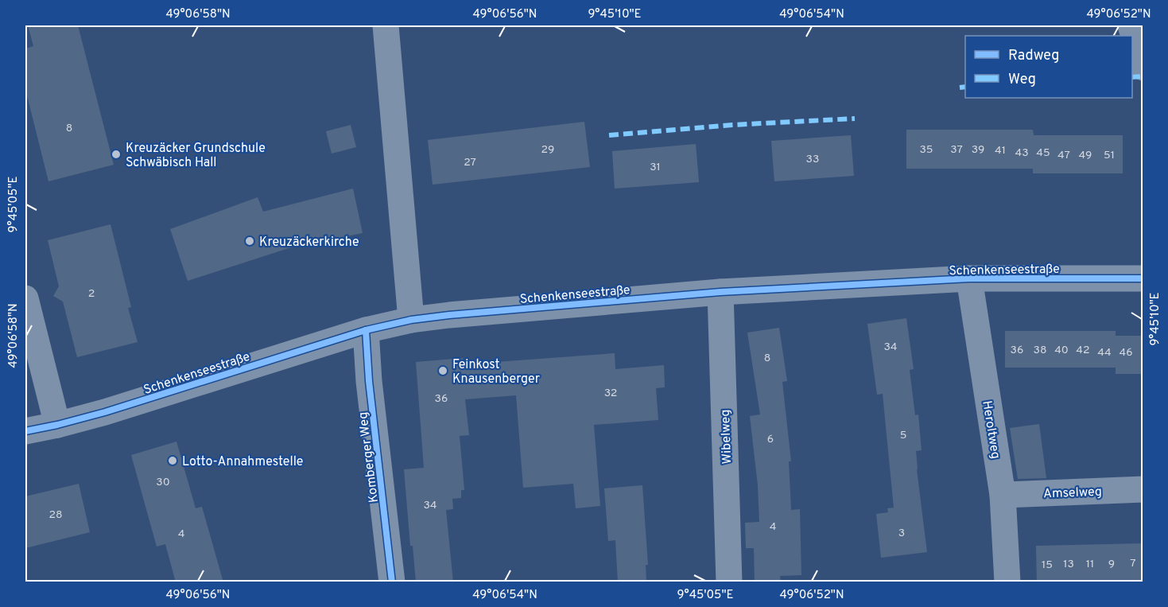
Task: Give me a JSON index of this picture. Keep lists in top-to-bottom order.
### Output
{
  "streets": {
    "street": [
      "Schenkenseestraße",
      "Heroltweg",
      "Wibelweg",
      "Komberger Weg",
      "Amselweg"
    ]
  },
  "crossings": [
    ["Schenkenseestraße", "Heroltweg"],
    ["Schenkenseestraße", "Wibelweg"],
    ["Schenkenseestraße", "Komberger Weg"],
    ["Heroltweg", "Amselweg"]
  ],
  "places": [
    "Kreuzäcker Grundschule Schwäbisch Hall",
    "Kreuzäckerkirche",
    "Feinkost Knausenberger",
    "Lotto-Annahmestelle"
  ],
  "house_numbers": [
    "8",
    "29",
    "35",
    "37",
    "39",
    "41",
    "43",
    "45",
    "47",
    "49",
    "51",
    "33",
    "27",
    "31",
    "2",
    "34",
    "36",
    "38",
    "40",
    "42",
    "44",
    "46",
    "8",
    "32",
    "36",
    "5",
    "6",
    "30",
    "34",
    "28",
    "4",
    "3",
    "4",
    "7",
    "13",
    "11",
    "9",
    "15"
  ],
  "legend": ["Radweg", "Weg"],
  "coordinates": [
    "49°06'58\"N",
    "49°06'56\"N",
    "9°45'10\"E",
    "49°06'54\"N",
    "49°06'52\"N",
    "9°45'05\"E"
  ]
}
